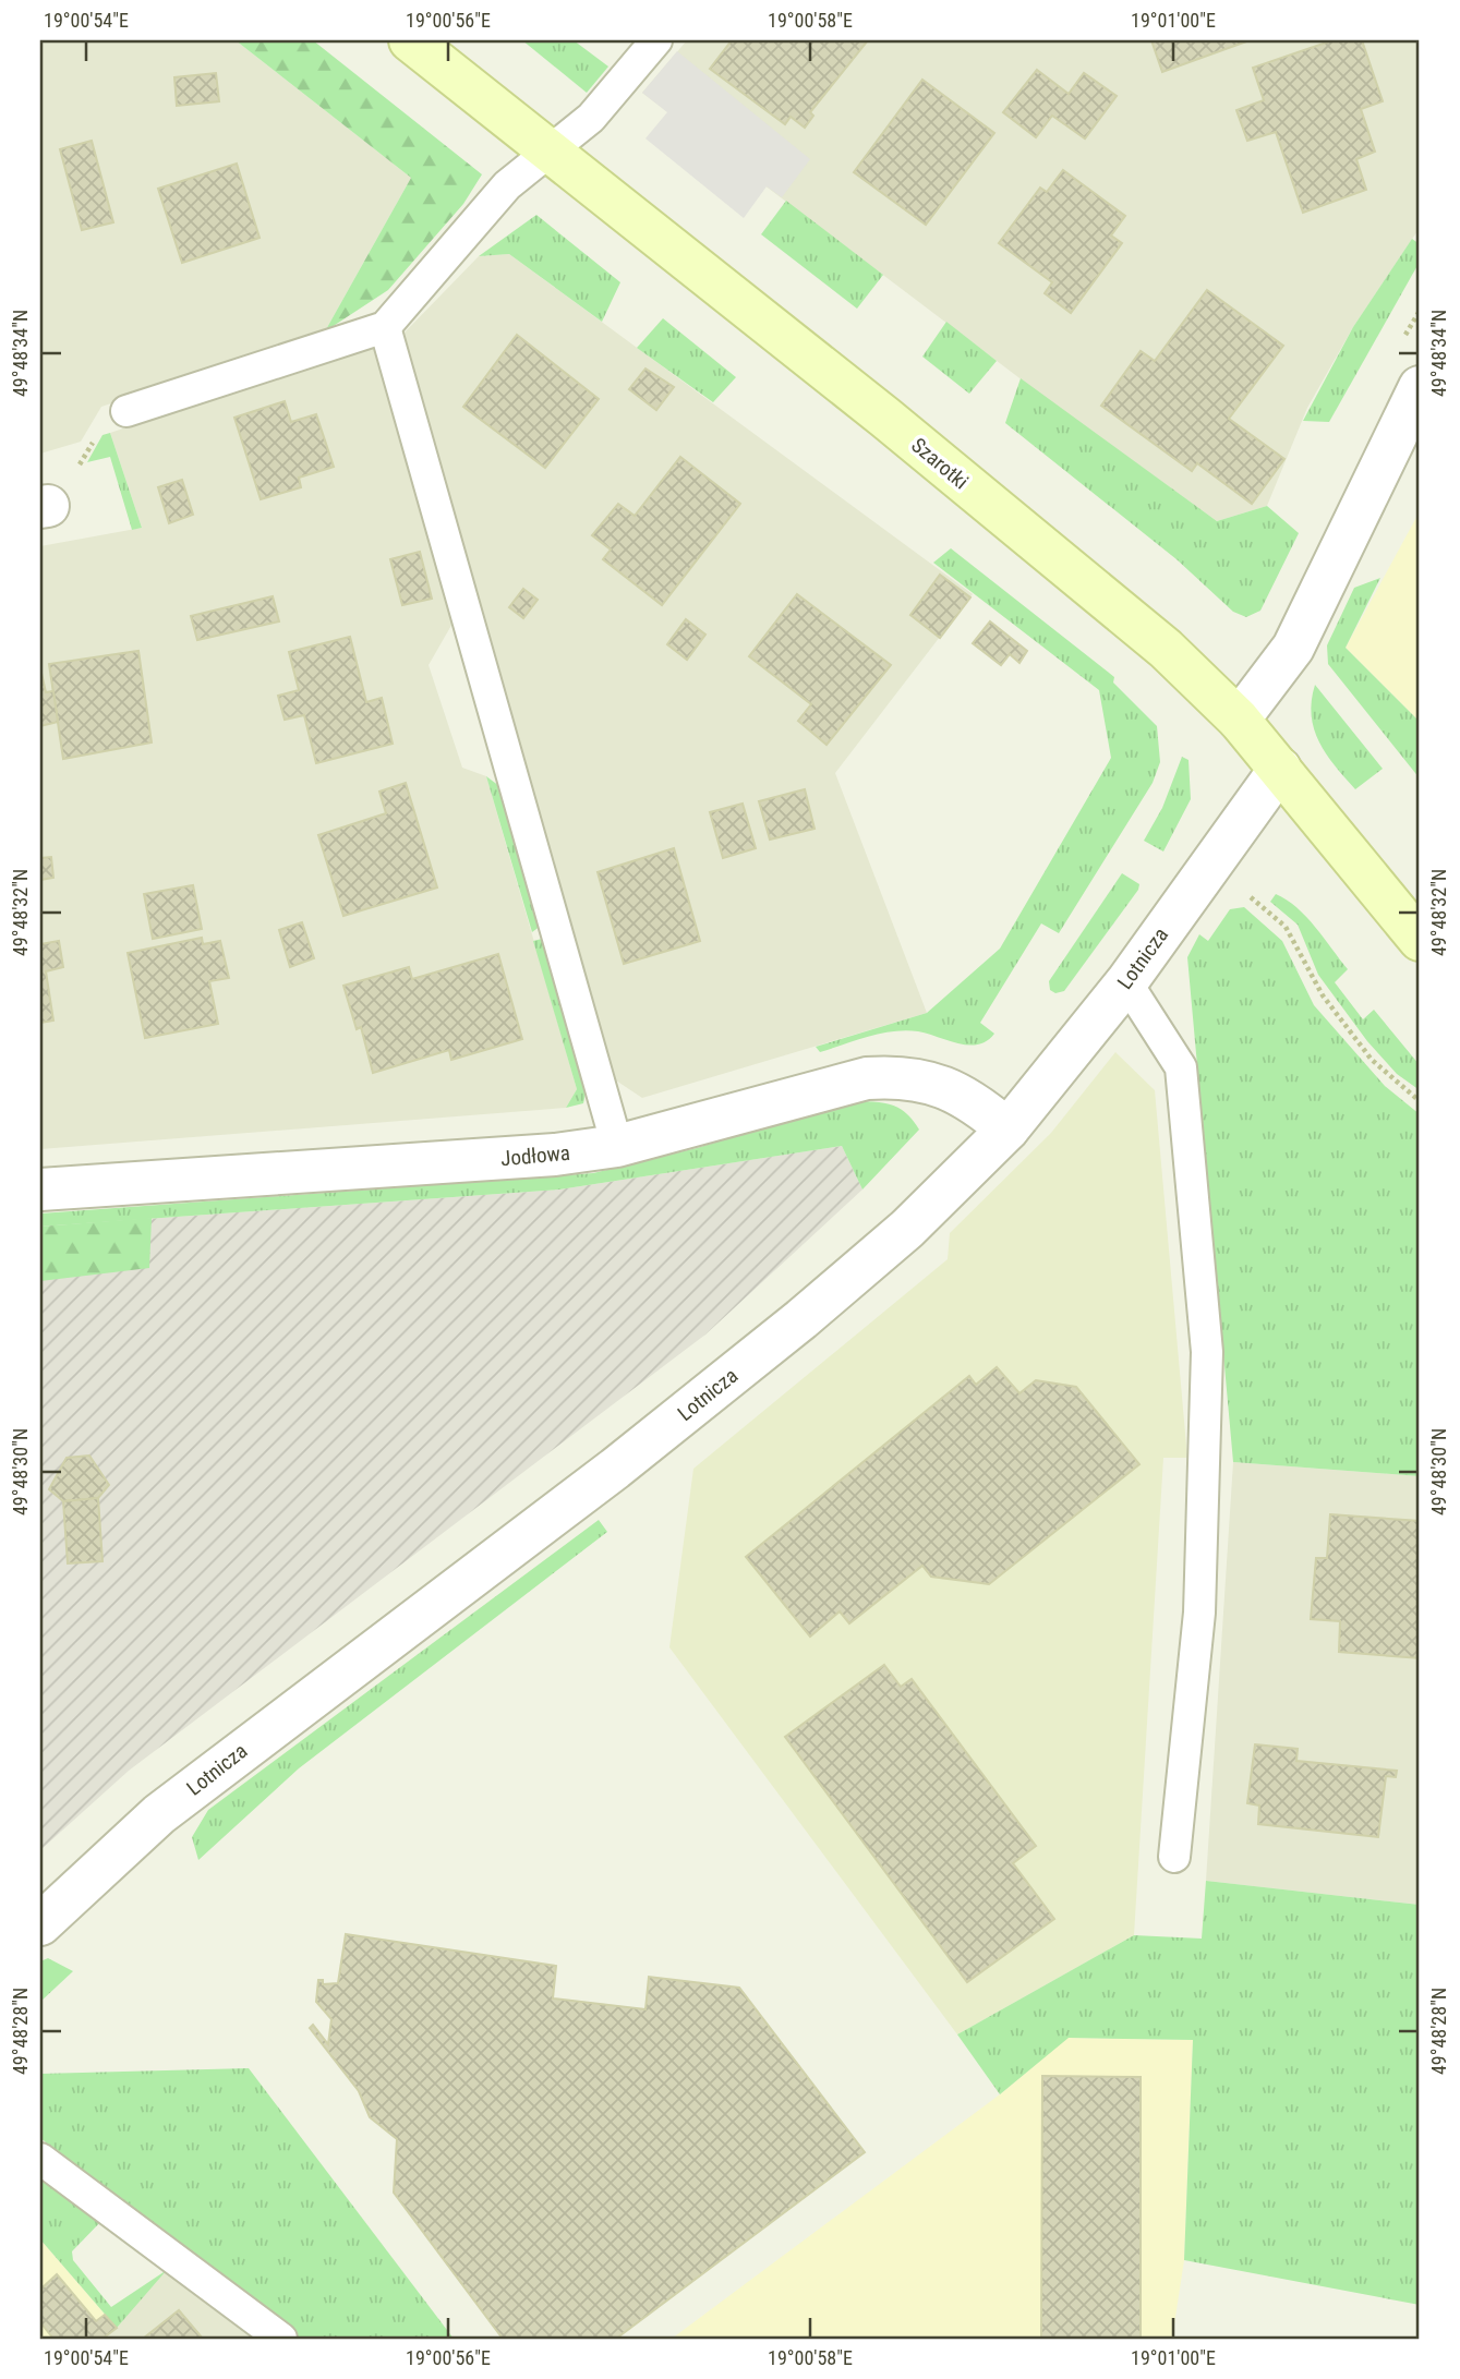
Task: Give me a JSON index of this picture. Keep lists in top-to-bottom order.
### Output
{
  "streets": {
    "street": ["Szarotki", "Lotnicza", "Jodłowa"]
  },
  "crossings": [
    ["Szarotki", "Lotnicza"],
    ["Lotnicza", "Jodłowa"]
  ],
  "coordinates": [
    "19°00'54\"E",
    "19°00'56\"E",
    "19°00'58\"E",
    "19°01'00\"E",
    "49°48'34\"N",
    "49°48'32\"N",
    "49°48'30\"N",
    "49°48'28\"N"
  ]
}
